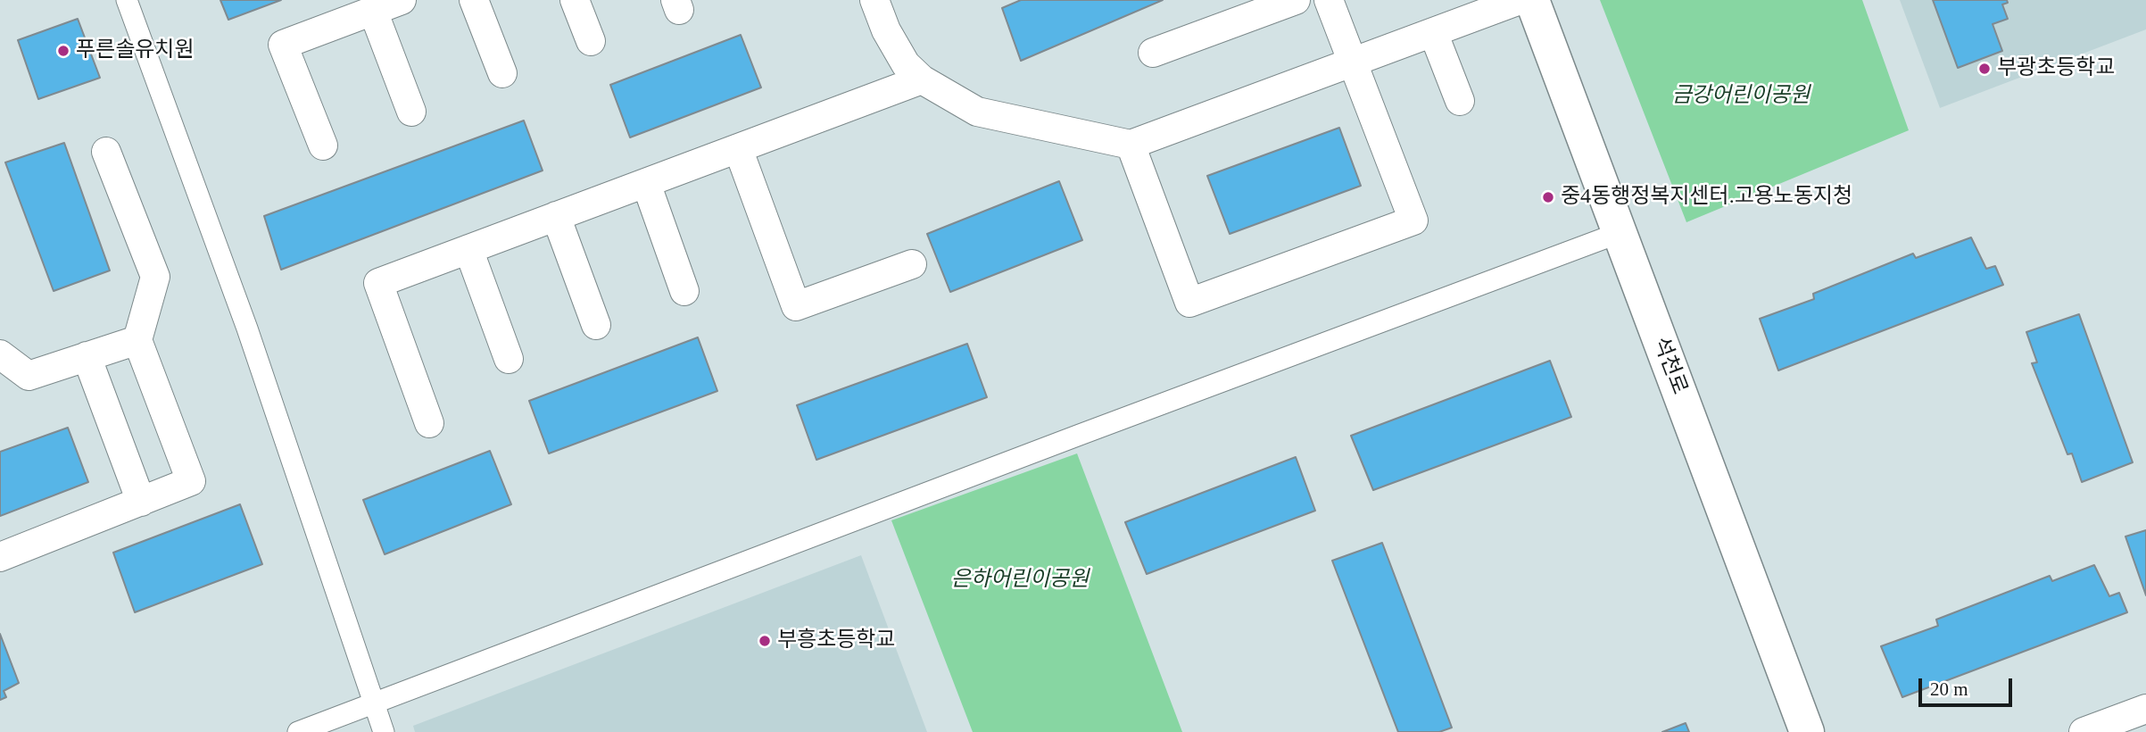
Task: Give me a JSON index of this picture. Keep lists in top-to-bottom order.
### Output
{
  "streets": {
    "street": ["석천로"]
  },
  "parks": ["금강어린이공원", "은하어린이공원"],
  "places": [
    "푸른솔유치원",
    "부광초등학교",
    "중4동행정복지센터.고용노동지청",
    "부흥초등학교"
  ],
  "scale_bar": "20 m"
}
